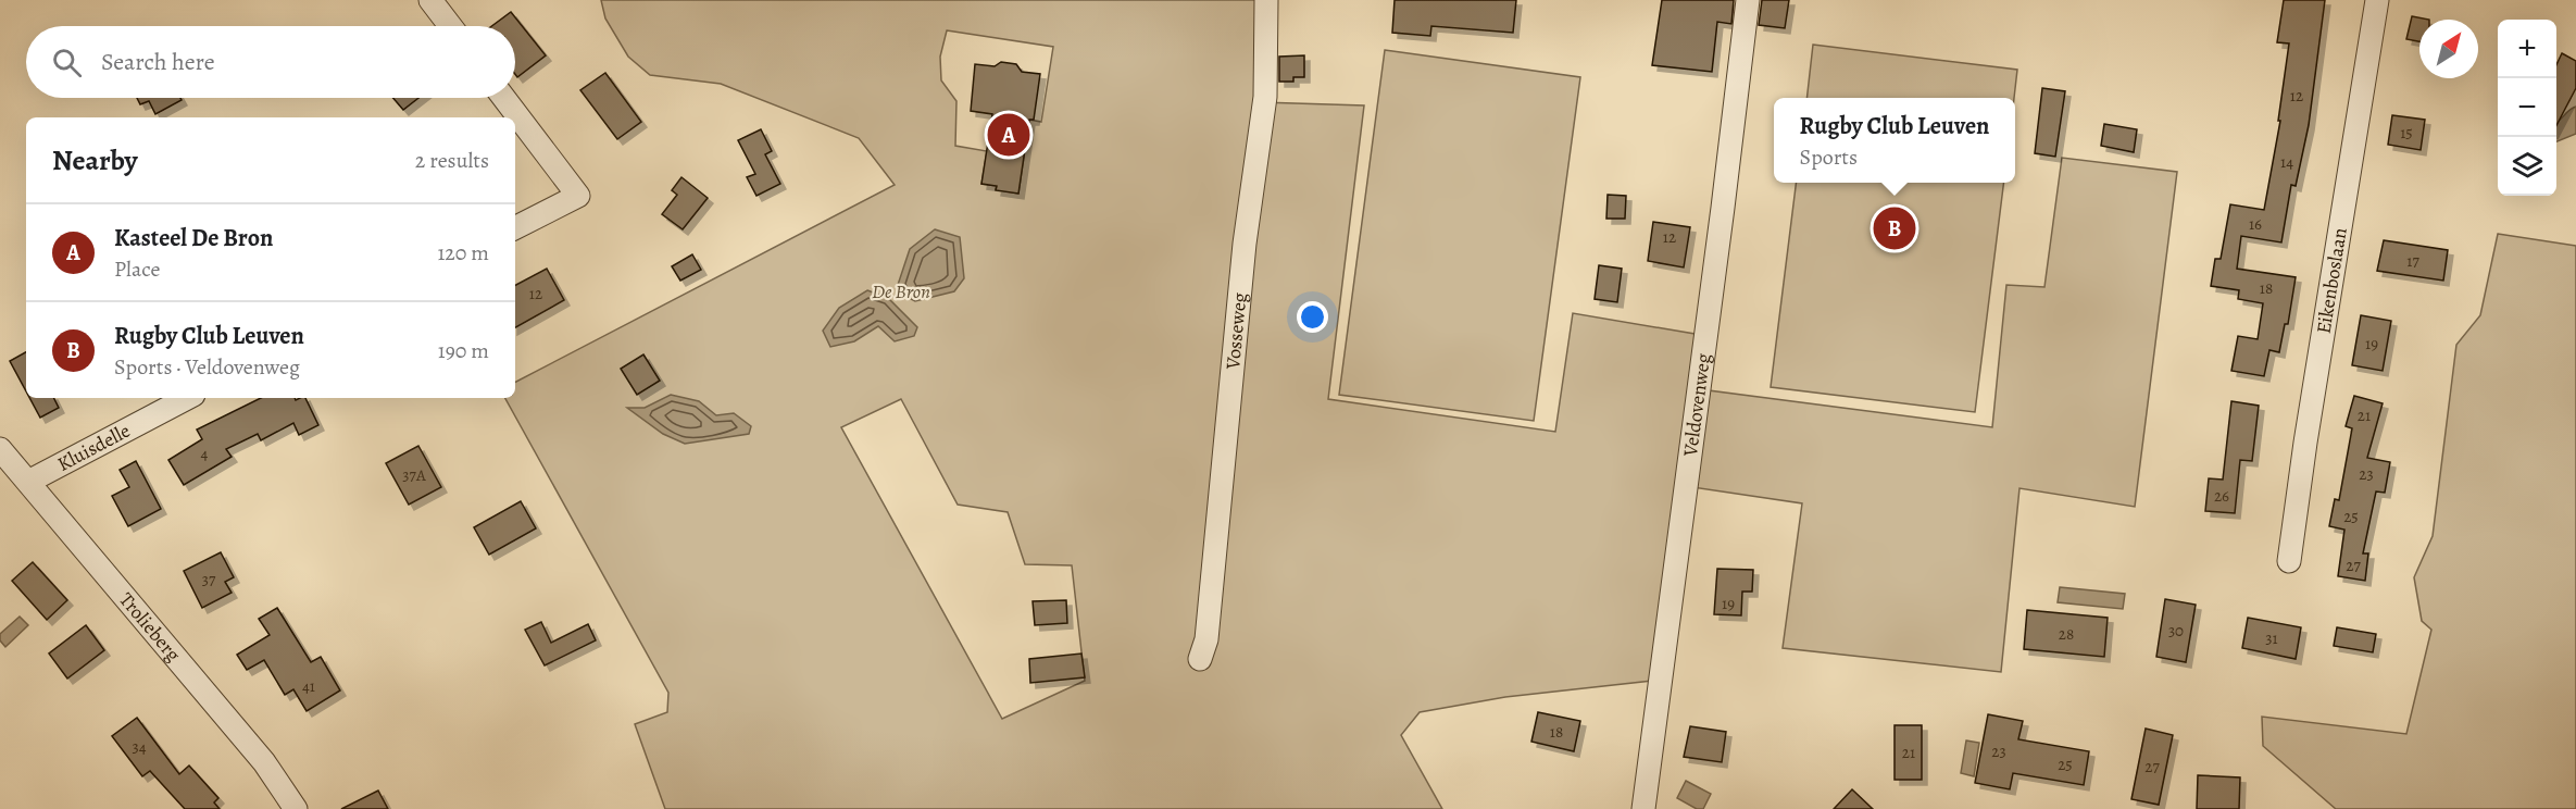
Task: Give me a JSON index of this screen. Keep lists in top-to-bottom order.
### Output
{
  "streets": {
    "street": [
      "Eikenboslaan",
      "Vosseweg",
      "Veldovenweg",
      "Kluisdelle",
      "Trolieberg"
    ]
  },
  "crossings": [
    ["Kluisdelle", "Trolieberg"]
  ],
  "parks": ["De Bron"],
  "house_numbers": [
    "12",
    "15",
    "14",
    "16",
    "12",
    "17",
    "18",
    "12",
    "19",
    "21",
    "4",
    "23",
    "37A",
    "26",
    "25",
    "27",
    "37",
    "19",
    "30",
    "28",
    "31",
    "41",
    "18",
    "34",
    "23",
    "21",
    "25",
    "27"
  ],
  "north": "top right",
  "page": {
    "map_buttons": ["+", "−"],
    "search": "Search here",
    "popup": ["Rugby Club Leuven", "Sports"],
    "pins": ["A", "B"],
    "heading": ["Nearby", "2 results"],
    "list": [
      {
        "mark": "A",
        "name": "Kasteel De Bron",
        "note": "Place",
        "value": "120 m"
      },
      {
        "mark": "B",
        "name": "Rugby Club Leuven",
        "note": "Sports · Veldovenweg",
        "value": "190 m"
      }
    ]
  }
}
